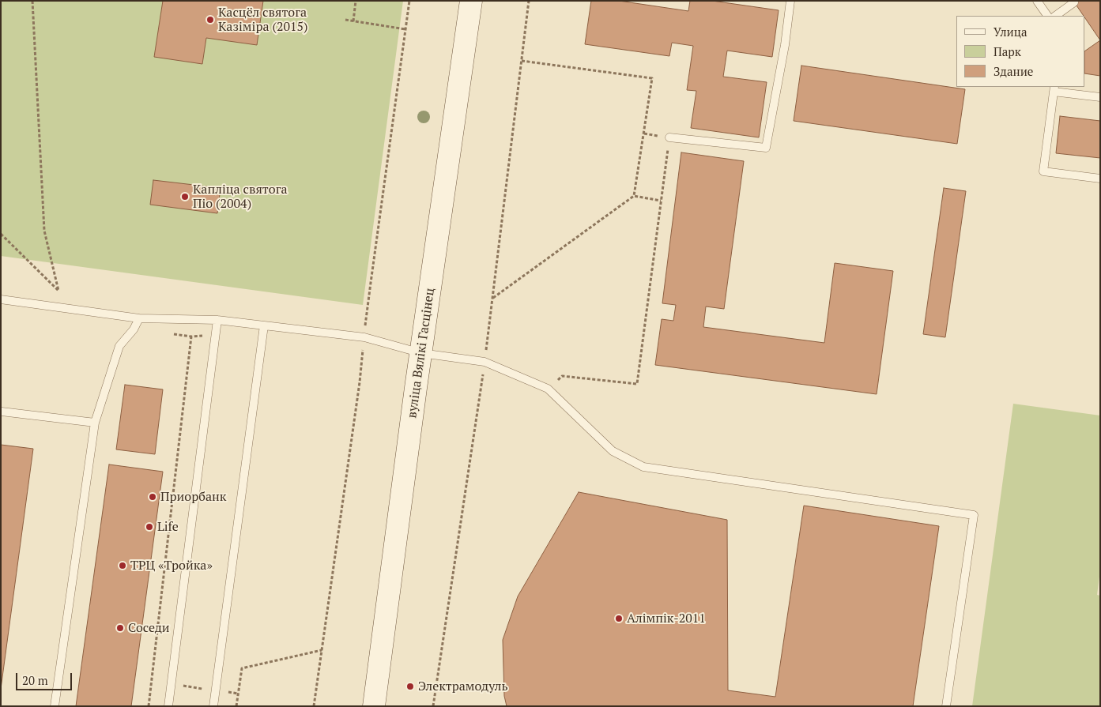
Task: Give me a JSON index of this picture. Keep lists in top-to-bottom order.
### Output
{
  "streets": {
    "main road": ["вуліца Вялікі Гасцінец"]
  },
  "places": [
    "Касцёл святога Казіміра (2015)",
    "Капліца святога Піо (2004)",
    "Приорбанк",
    "Life",
    "ТРЦ «Тройка»",
    "Алімпік-2011",
    "Соседи",
    "Электрамодуль"
  ],
  "legend": ["Улица", "Парк", "Здание"],
  "scale_bar": "20 m"
}
